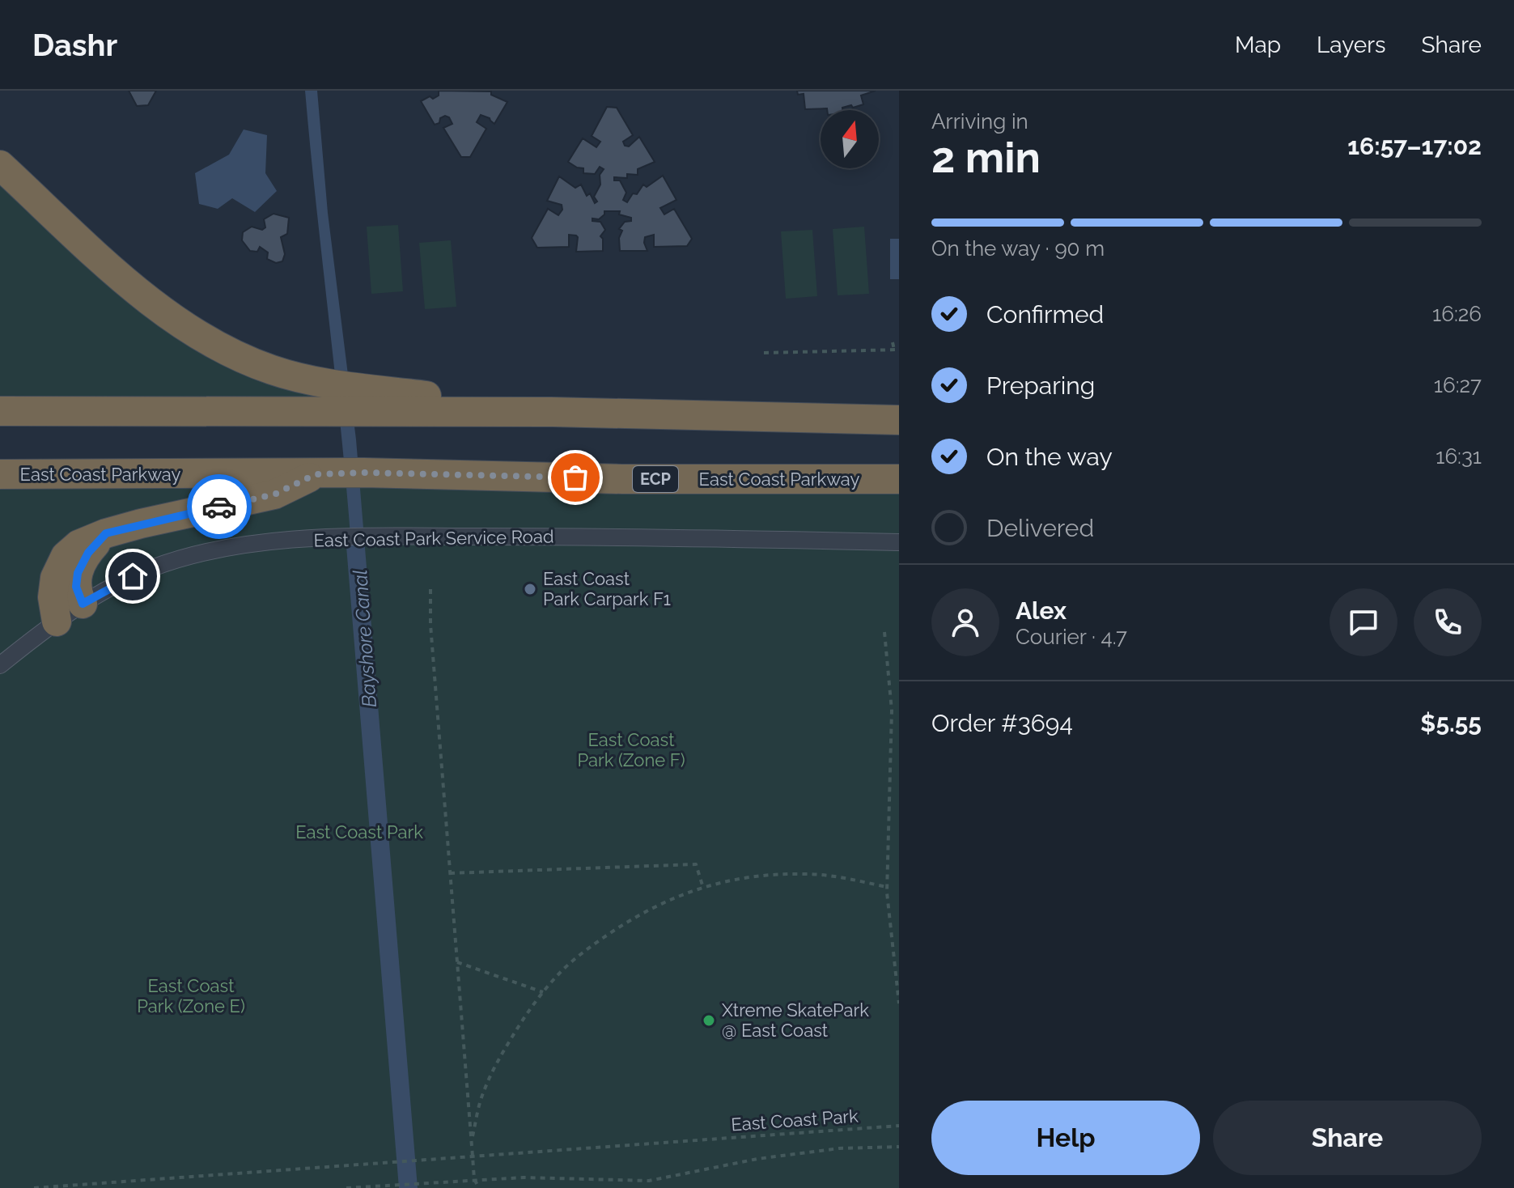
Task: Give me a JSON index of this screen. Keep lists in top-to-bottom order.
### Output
{
  "streets": {
    "highway": ["East Coast Parkway", "ECP"],
    "street": ["East Coast Park Service Road"],
    "path": ["East Coast Park"]
  },
  "water": ["Bayshore Canal"],
  "parks": ["East Coast Park (Zone F)", "East Coast Park", "East Coast Park (Zone E)"],
  "places": ["East Coast Park Carpark F1", "Xtreme SkatePark @ East Coast"],
  "north": "top",
  "page": {
    "header": "Dashr",
    "nav": ["Map", "Layers", "Share"],
    "heading": ["2 min", "Arriving in", "16:57–17:02"],
    "panel": [
      "Alex",
      "Courier · 4.7",
      "Order #3694",
      "$5.55"
    ],
    "bar": "On the way · 90 m",
    "list": [
      ["Confirmed", "16:26"],
      ["Preparing", "16:27"],
      ["On the way", "16:31"],
      "Delivered"
    ],
    "buttons": ["Help", "Share"]
  }
}
